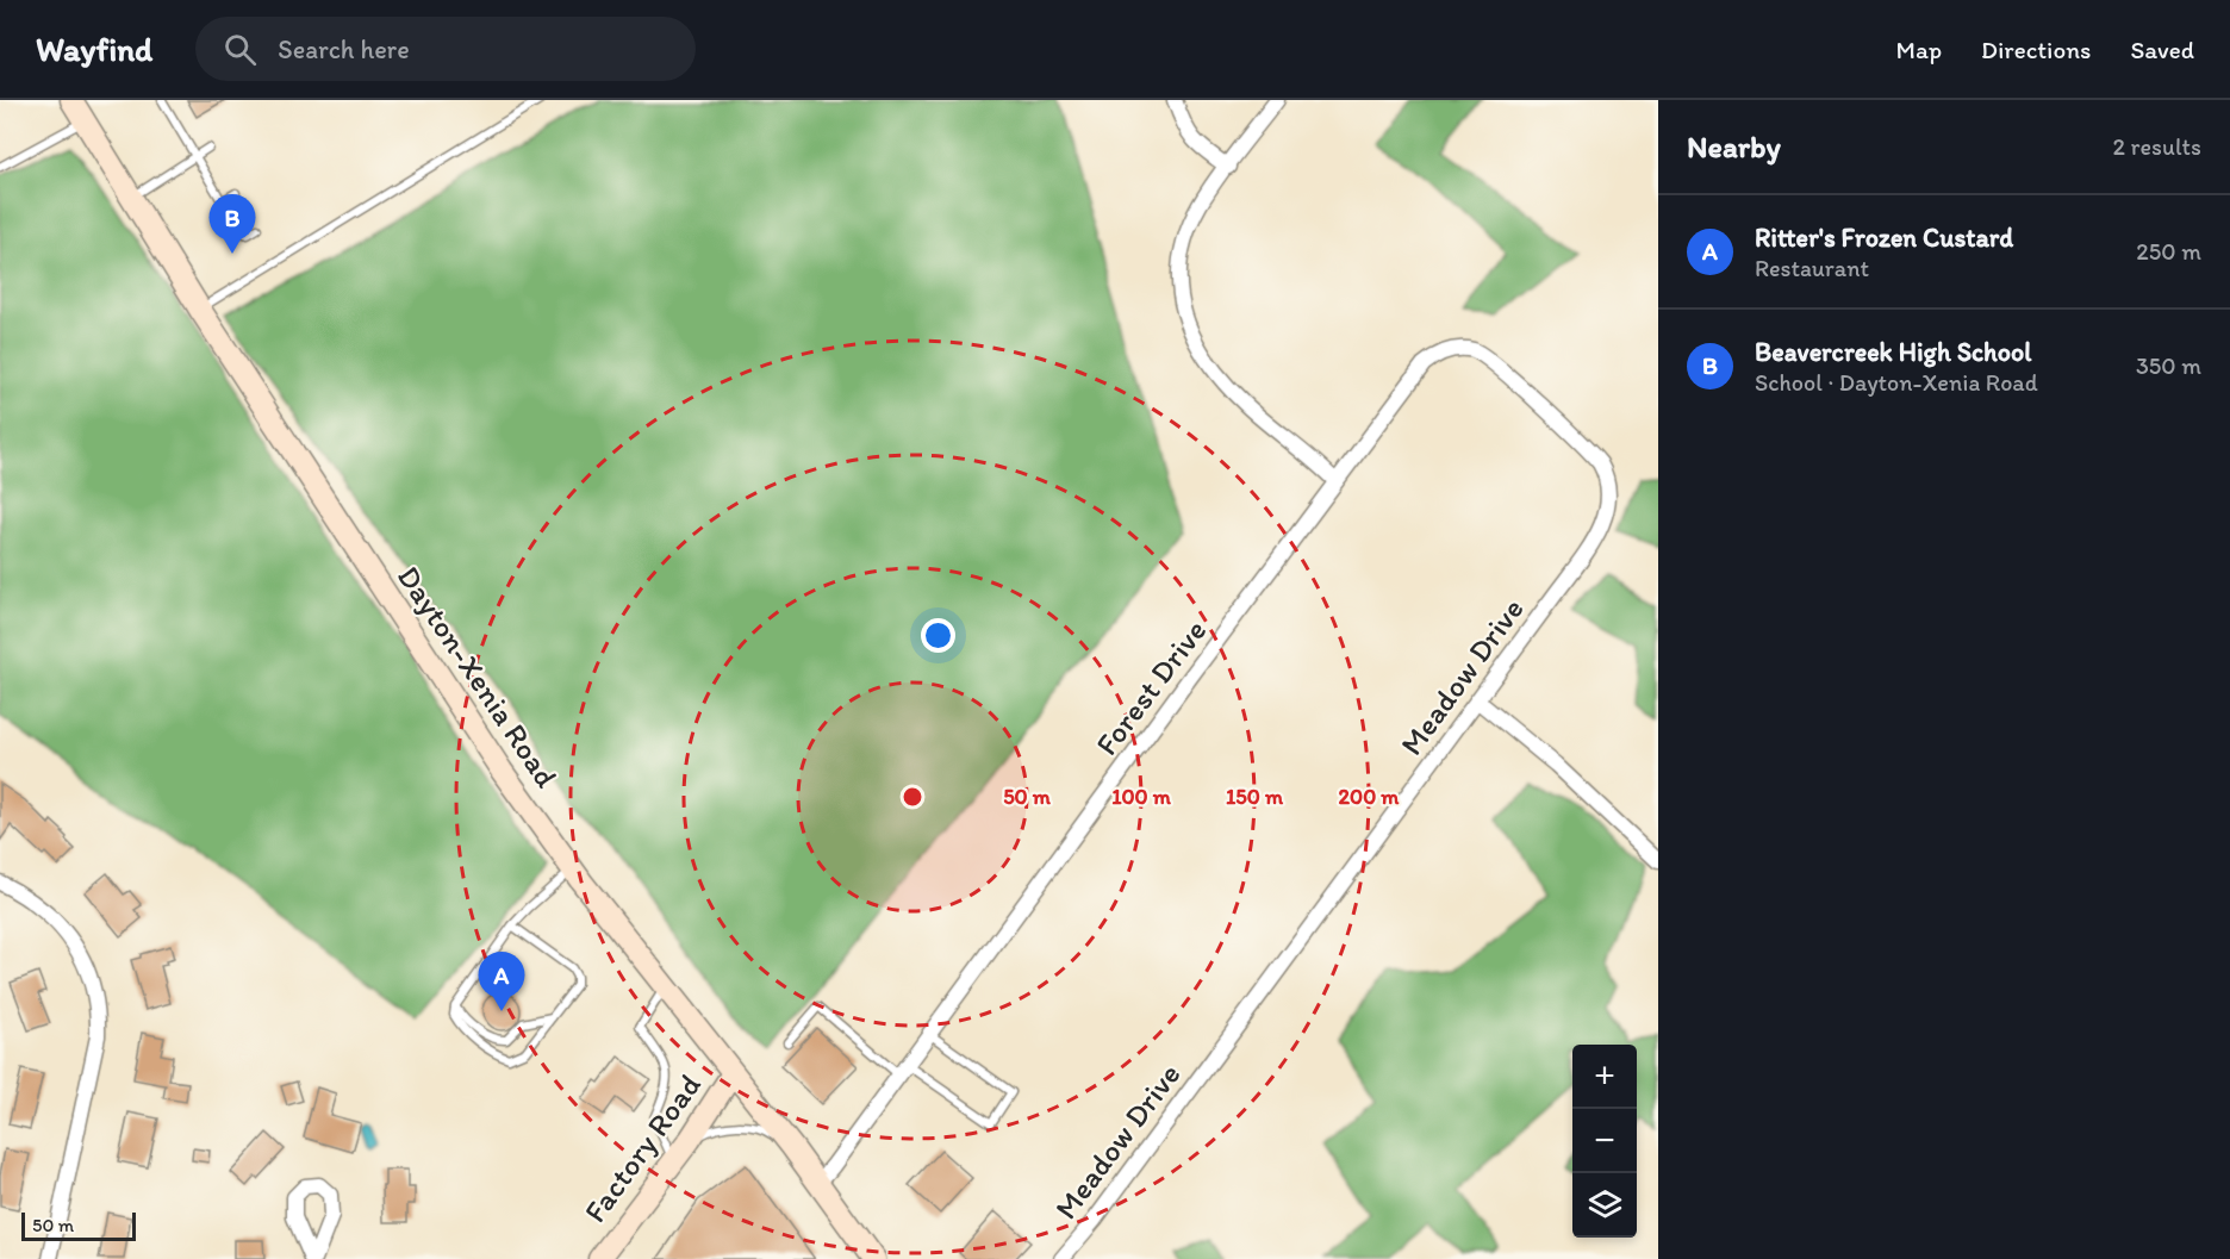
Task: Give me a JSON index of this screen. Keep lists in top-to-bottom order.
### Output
{
  "streets": {
    "main road": ["Dayton-Xenia Road", "Factory Road"],
    "street": ["Meadow Drive", "Forest Drive"]
  },
  "crossings": [
    ["Dayton-Xenia Road", "Forest Drive"],
    ["Dayton-Xenia Road", "Factory Road"],
    ["Meadow Drive", "Forest Drive"]
  ],
  "scale_bar": "50 m",
  "page": {
    "header": "Wayfind",
    "search": "Search here",
    "nav": ["Map", "Directions", "Saved"],
    "heading": ["Nearby", "2 results"],
    "list": [
      {
        "mark": "A",
        "name": "Ritter's Frozen Custard",
        "note": "Restaurant",
        "value": "250 m"
      },
      {
        "mark": "B",
        "name": "Beavercreek High School",
        "note": "School · Dayton-Xenia Road",
        "value": "350 m"
      }
    ],
    "pins": ["B", "A"],
    "map_buttons": ["+", "−"],
    "scale": "50 m"
  },
  "rings": [
    "50 m",
    "100 m",
    "150 m",
    "200 m"
  ]
}
